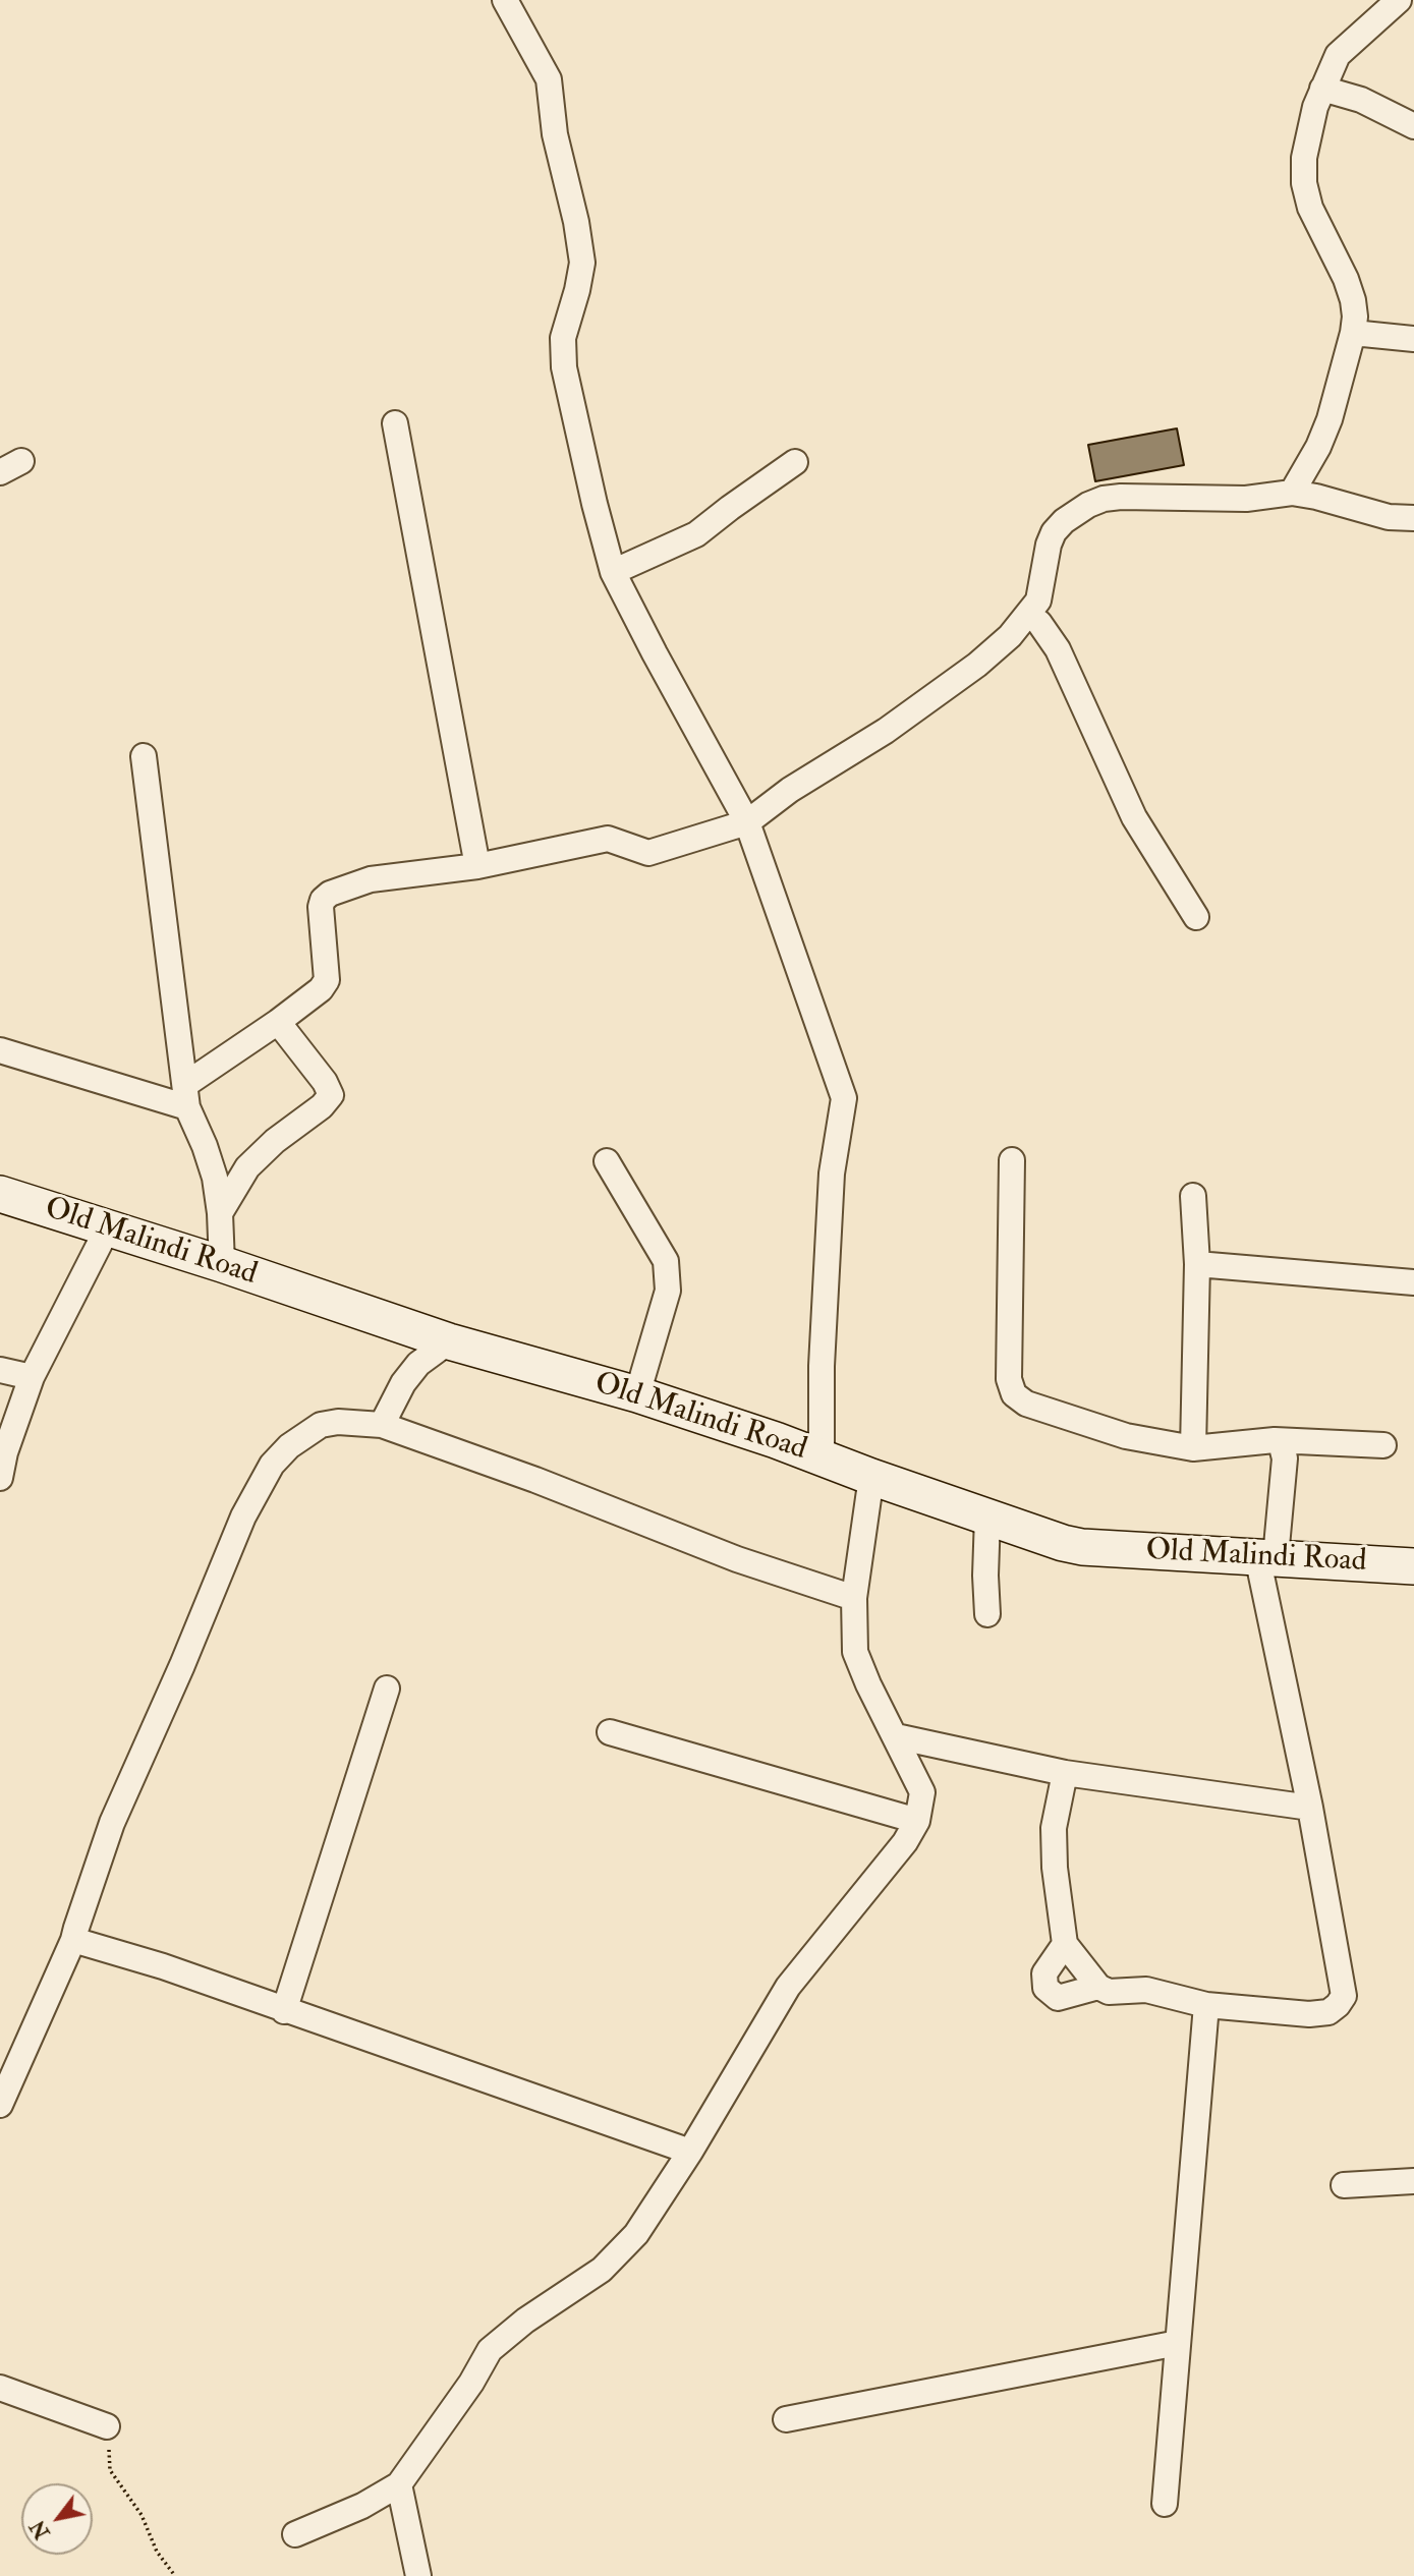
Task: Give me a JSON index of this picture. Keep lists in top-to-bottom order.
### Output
{
  "streets": {
    "main road": ["Old Malindi Road"]
  },
  "north": "bottom left"
}
